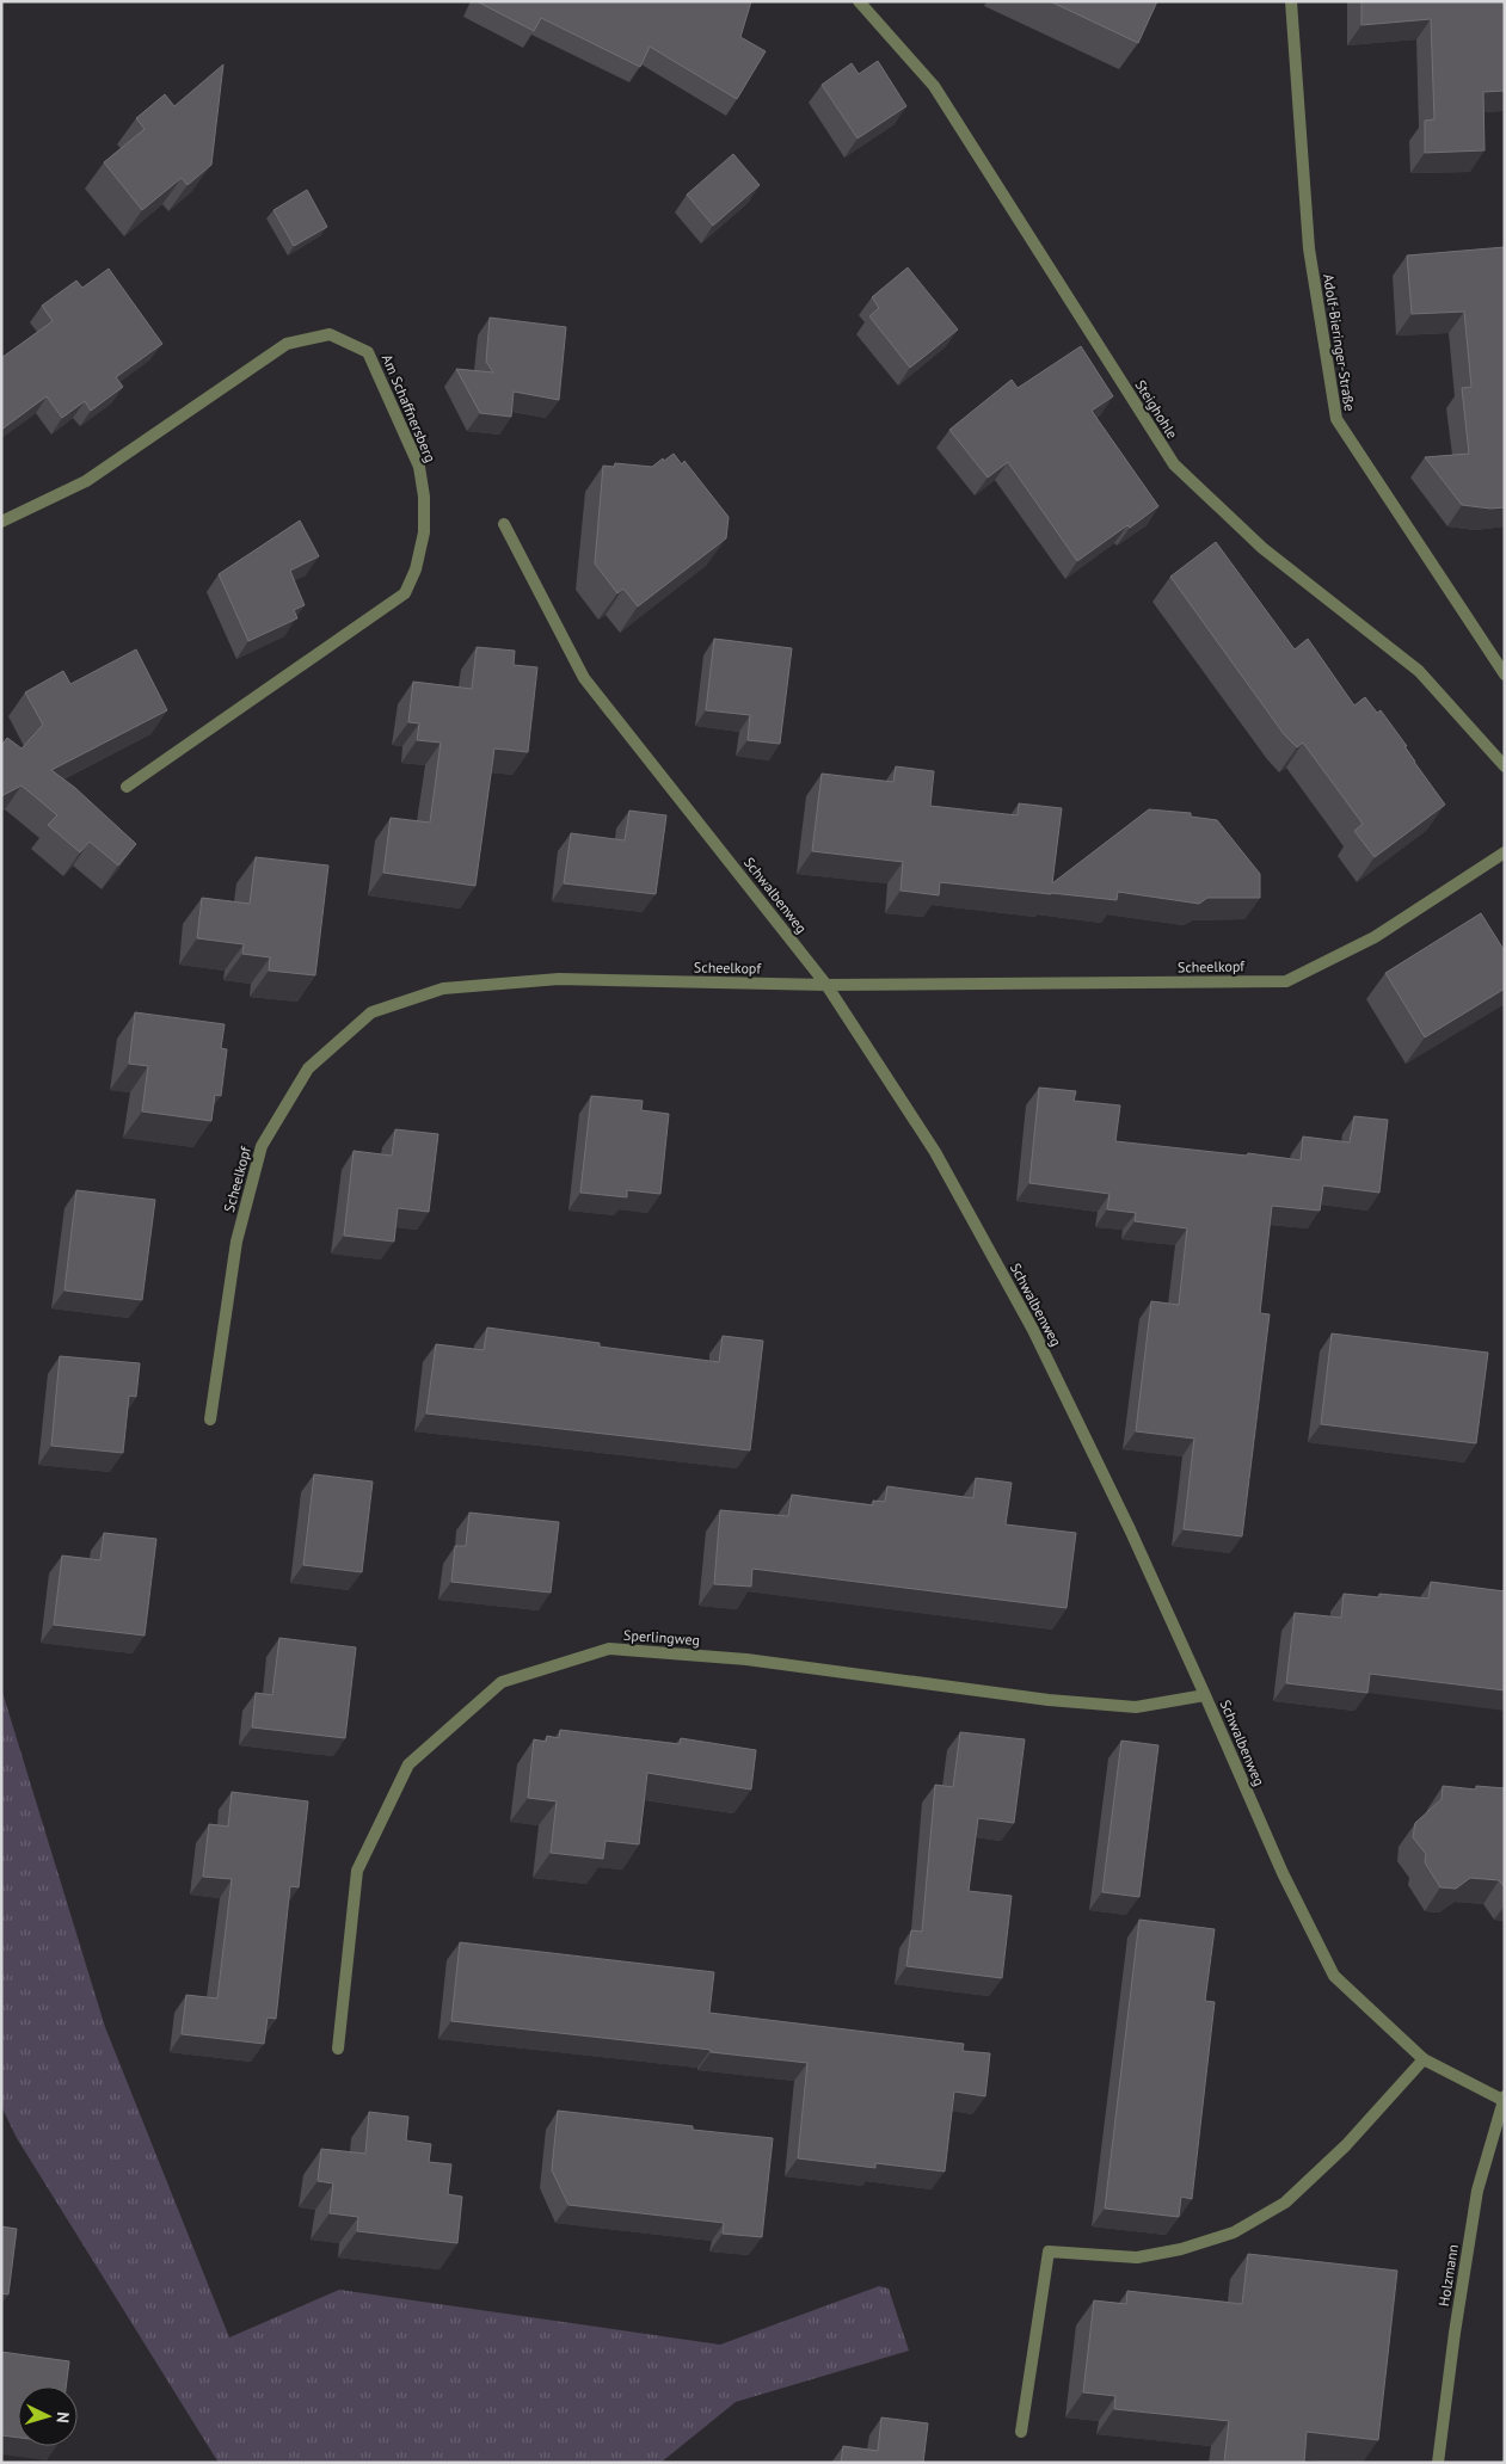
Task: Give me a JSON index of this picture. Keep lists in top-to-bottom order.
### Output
{
  "streets": {
    "street": [
      "Adolf-Bieringer-Straße",
      "Am Schaffnersberg",
      "Steighohle",
      "Schwalbenweg",
      "Scheelkopf",
      "Sperlingweg",
      "Holzmann"
    ]
  },
  "crossings": [
    ["Schwalbenweg", "Scheelkopf"],
    ["Schwalbenweg", "Sperlingweg"],
    ["Schwalbenweg", "Holzmann"]
  ],
  "north": "right"
}
